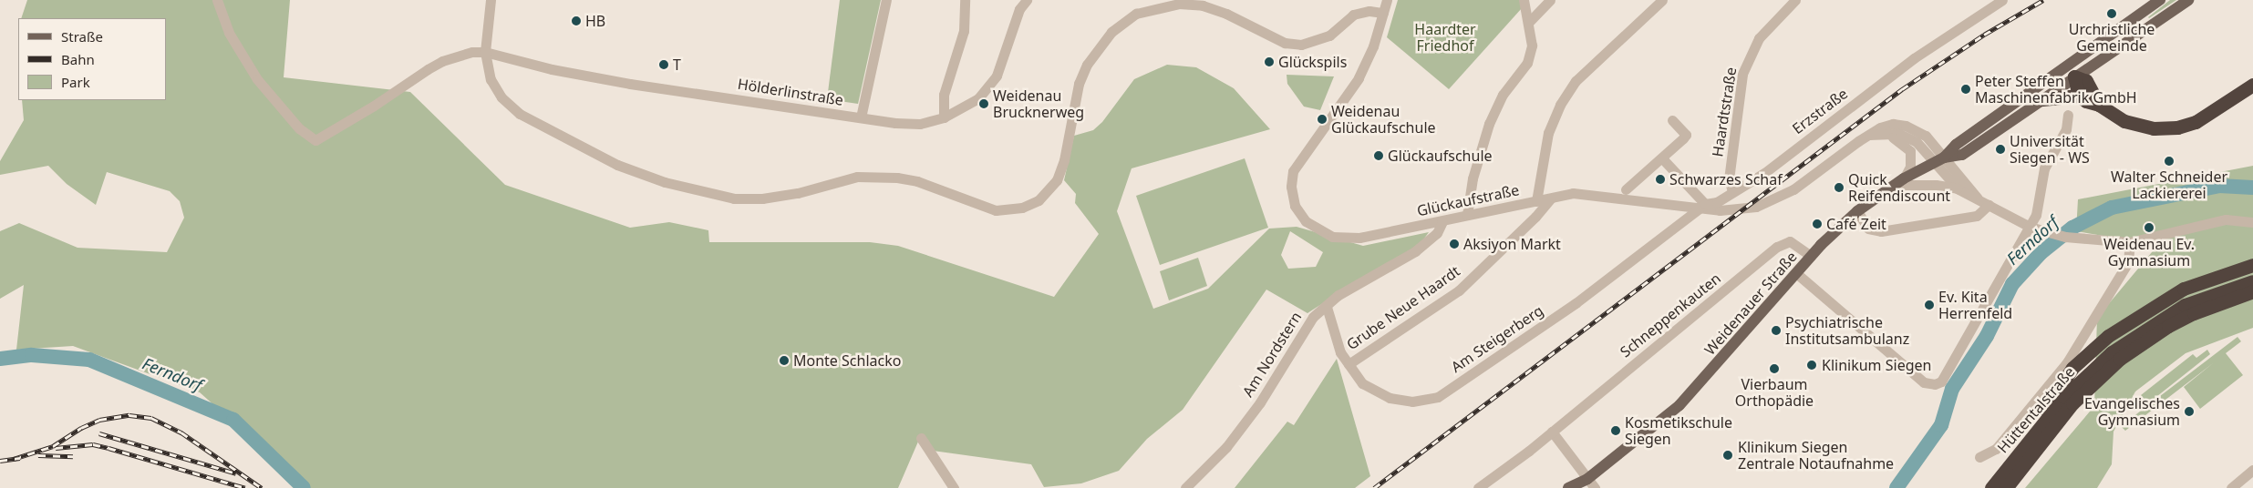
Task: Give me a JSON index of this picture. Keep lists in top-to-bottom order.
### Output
{
  "streets": {
    "highway": ["Hüttentalstraße"],
    "main road": ["Weidenauer Straße"],
    "street": [
      "Hölderlinstraße",
      "Erzstraße",
      "Haardtstraße",
      "Glückaufstraße",
      "Grube Neue Haardt",
      "Schneppenkauten",
      "Am Steigerberg",
      "Am Nordstern"
    ]
  },
  "crossings": [
    ["Erzstraße", "Haardtstraße"],
    ["Erzstraße", "Am Steigerberg"],
    ["Glückaufstraße", "Weidenauer Straße"],
    ["Glückaufstraße", "Grube Neue Haardt"],
    ["Glückaufstraße", "Am Nordstern"],
    ["Weidenauer Straße", "Schneppenkauten"],
    ["Grube Neue Haardt", "Am Steigerberg"],
    ["Am Steigerberg", "Am Nordstern"]
  ],
  "water": ["Ferndorf"],
  "parks": ["Haardter Friedhof"],
  "places": [
    "Urchristliche Gemeinde",
    "HB",
    "Glückspils",
    "T",
    "Peter Steffen Maschinenfabrik GmbH",
    "Weidenau Brucknerweg",
    "Weidenau Glückaufschule",
    "Universität Siegen - WS",
    "Glückaufschule",
    "Walter Schneider Lackiererei",
    "Schwarzes Schaf",
    "Quick Reifendiscount",
    "Café Zeit",
    "Weidenau Ev. Gymnasium",
    "Aksiyon Markt",
    "Ev. Kita Herrenfeld",
    "Psychiatrische Institutsambulanz",
    "Monte Schlacko",
    "Klinikum Siegen",
    "Vierbaum Orthopädie",
    "Evangelisches Gymnasium",
    "Kosmetikschule Siegen",
    "Klinikum Siegen Zentrale Notaufnahme"
  ],
  "legend": ["Straße", "Bahn", "Park"]
}
